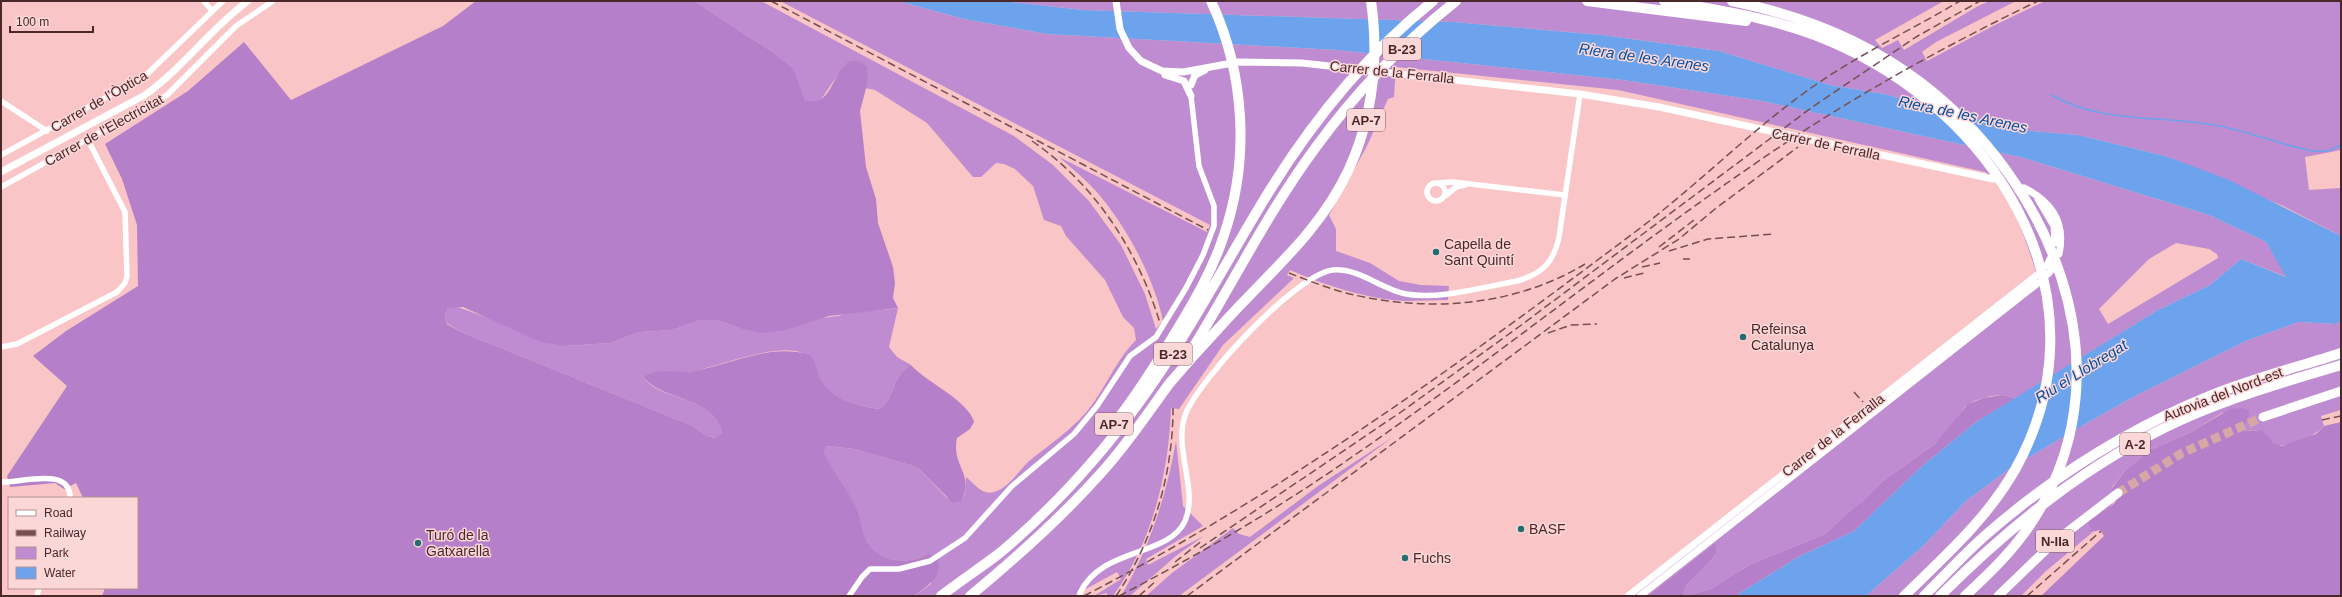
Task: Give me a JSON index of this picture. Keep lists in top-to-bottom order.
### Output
{
  "streets": {
    "highway": [
      "B-23",
      "AP-7",
      "Autovia del Nord-est",
      "A-2"
    ],
    "main road": ["N-IIa"],
    "street": [
      "Carrer de la Ferralla",
      "Carrer de l'Òptica",
      "Carrer de l'Electricitat",
      "Carrer de Ferralla"
    ]
  },
  "crossings": [
    ["B-23", "AP-7"],
    ["Carrer de la Ferralla", "Carrer de Ferralla"]
  ],
  "water": ["Riera de les Arenes", "Riu el Llobregat"],
  "places": [
    "Capella de Sant Quintí",
    "Refeinsa Catalunya",
    "BASF",
    "Turó de la Gatxarella",
    "Fuchs"
  ],
  "legend": [
    "Road",
    "Railway",
    "Park",
    "Water"
  ],
  "scale_bar": "100 m"
}
